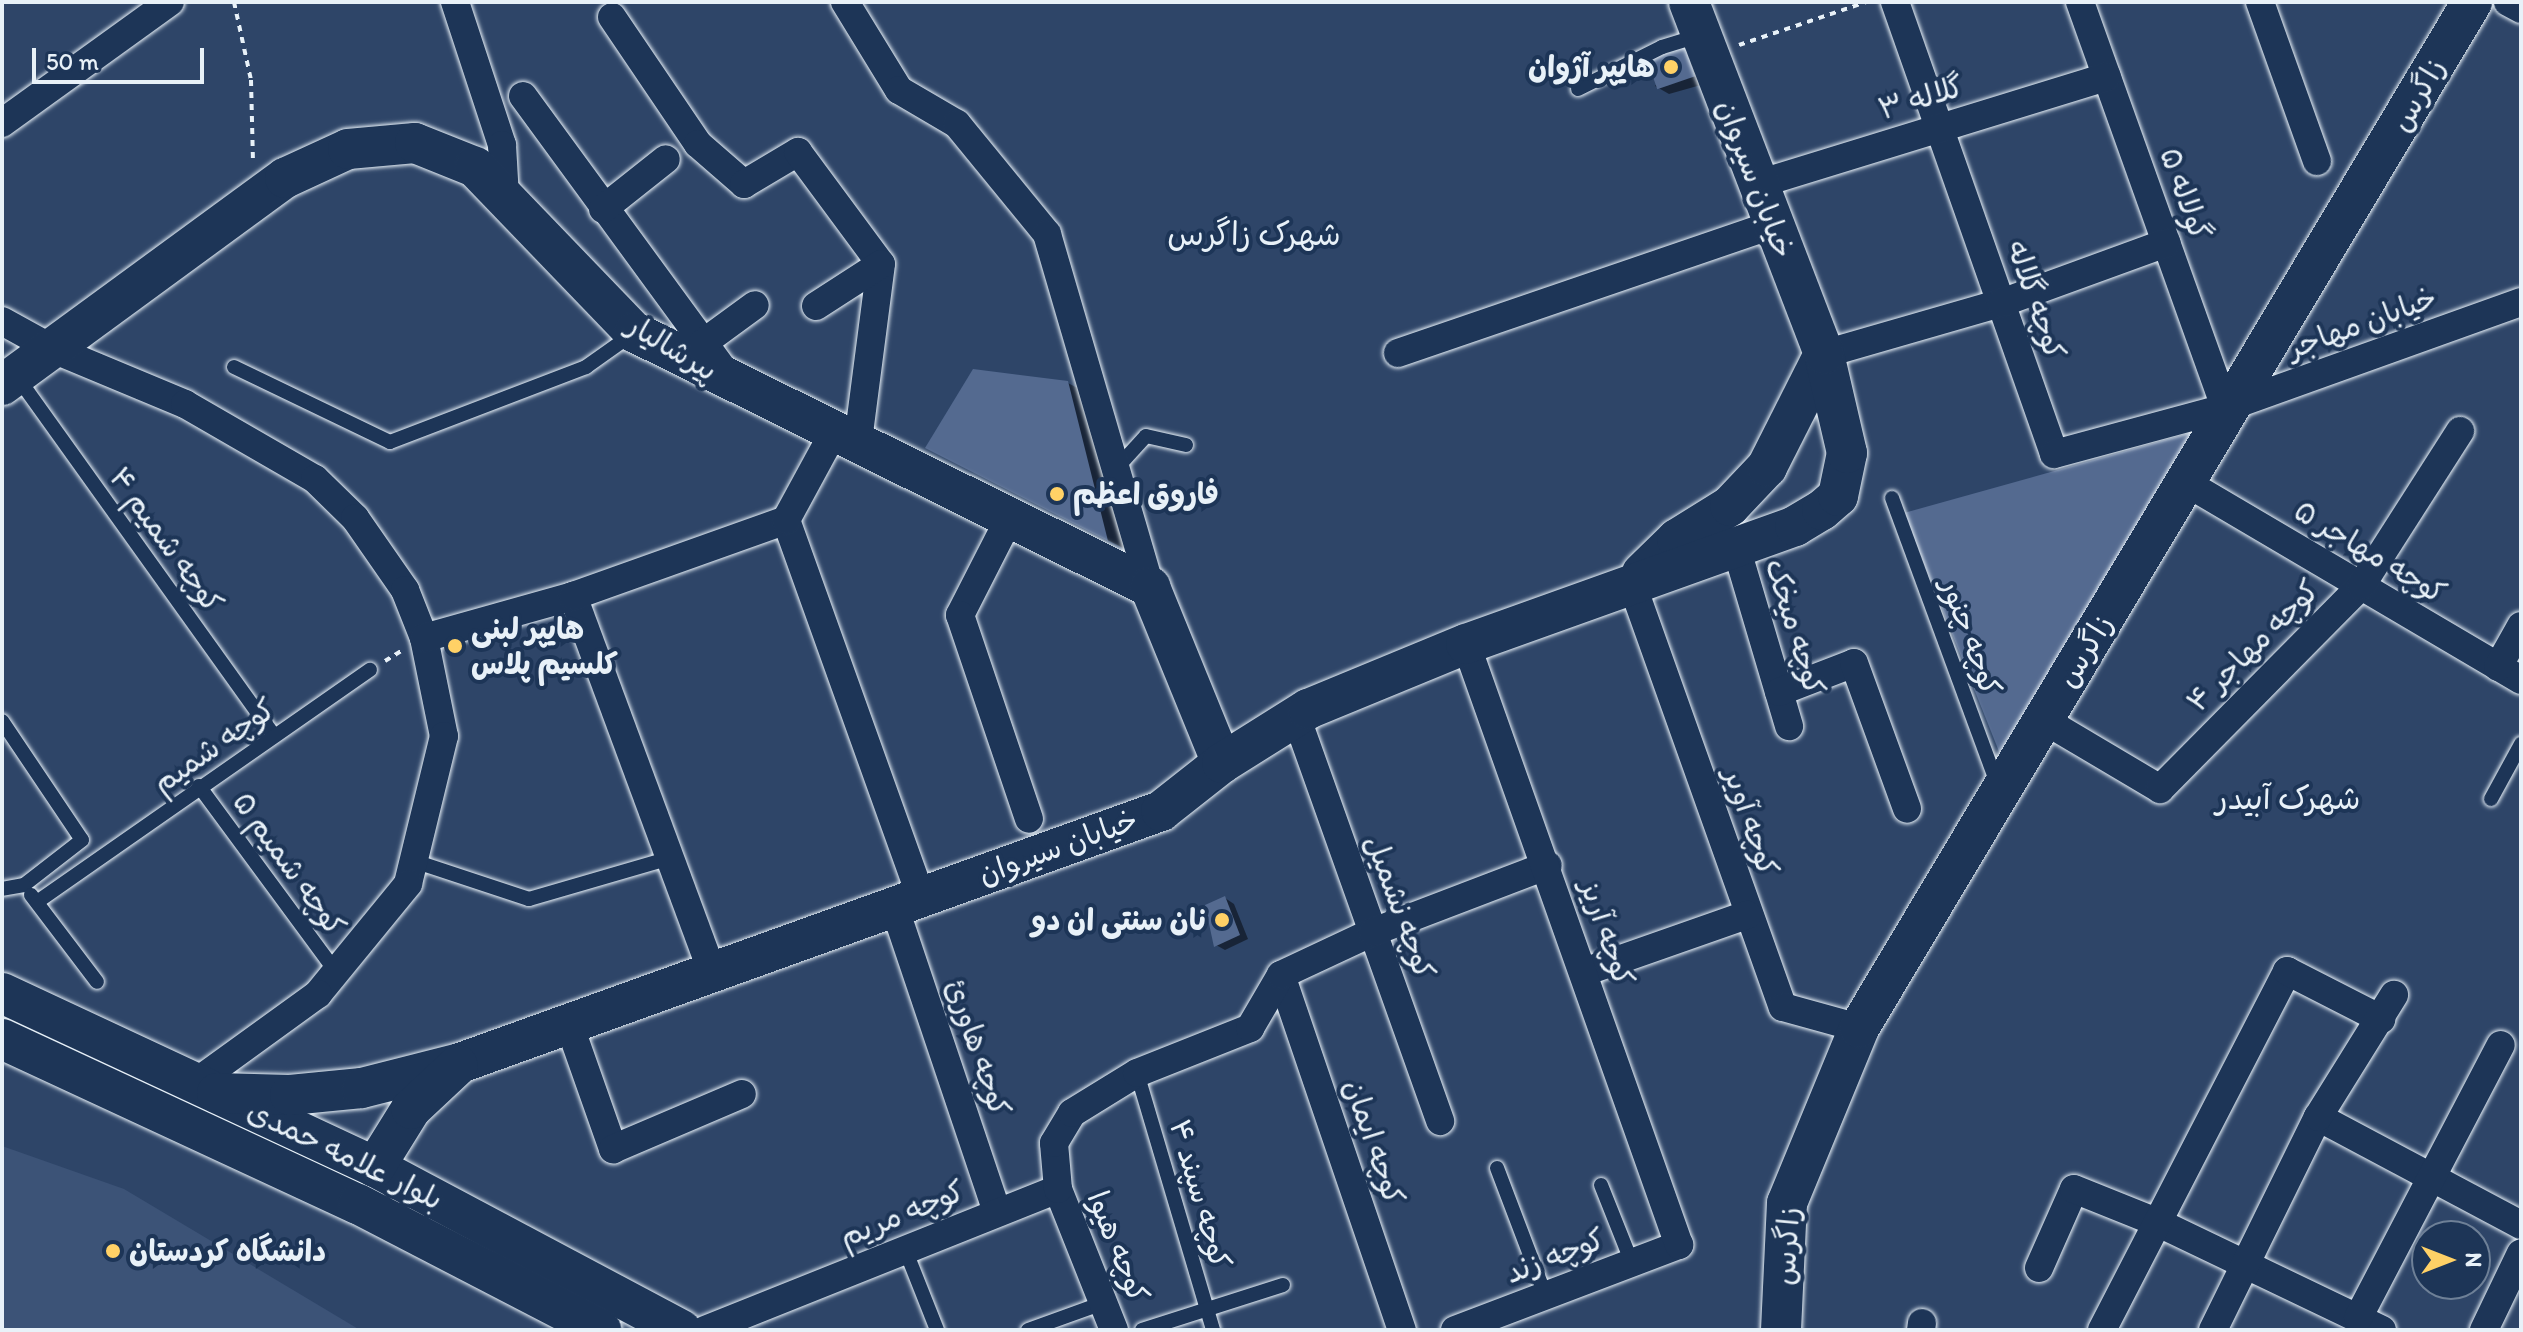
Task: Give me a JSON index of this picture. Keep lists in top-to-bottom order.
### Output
{
  "streets": {
    "street": [
      "زاگرس",
      "گلاله ۳",
      "خیابان سیروان",
      "گولاله ۵",
      "کوچه گلاله",
      "خیابان مهاجر",
      "پیرشالیار",
      "کوچه مهاجر ۵",
      "کوچه میخک",
      "کوچه مهاجر ۴",
      "کوچه آویر",
      "کوچه نشمیل",
      "کوچه آریز",
      "کوچه هاورئ",
      "کوچه ایمان",
      "بلوار علامه حمدی",
      "کوچه مریم",
      "کوچه هیوا",
      "کوچه زند"
    ],
    "lane": [
      "کوچه شمیم ۴",
      "کوچه چنور",
      "کوچه شمیم",
      "کوچه شمیم ۵",
      "کوچه سپند ۴"
    ]
  },
  "crossings": [
    ["زاگرس", "گولاله ۵"],
    ["زاگرس", "کوچه گلاله"],
    ["زاگرس", "خیابان مهاجر"],
    ["زاگرس", "کوچه مهاجر ۵"],
    ["زاگرس", "کوچه چنور"],
    ["زاگرس", "کوچه مهاجر ۴"],
    ["زاگرس", "کوچه آویر"],
    ["گلاله ۳", "خیابان سیروان"],
    ["گلاله ۳", "گولاله ۵"],
    ["گلاله ۳", "کوچه گلاله"],
    ["خیابان سیروان", "کوچه میخک"],
    ["خیابان سیروان", "کوچه آویر"],
    ["خیابان سیروان", "کوچه نشمیل"],
    ["خیابان سیروان", "کوچه آریز"],
    ["خیابان سیروان", "کوچه هاورئ"],
    ["خیابان سیروان", "بلوار علامه حمدی"],
    ["گولاله ۵", "کوچه گلاله"],
    ["گولاله ۵", "خیابان مهاجر"],
    ["کوچه گلاله", "خیابان مهاجر"],
    ["پیرشالیار", "کوچه شمیم ۴"],
    ["کوچه شمیم ۴", "کوچه شمیم"],
    ["کوچه مهاجر ۵", "کوچه مهاجر ۴"],
    ["کوچه شمیم", "کوچه شمیم ۵"],
    ["کوچه آریز", "کوچه زند"],
    ["کوچه هاورئ", "کوچه مریم"],
    ["کوچه ایمان", "کوچه هیوا"],
    ["کوچه سپند ۴", "کوچه هیوا"],
    ["کوچه مریم", "کوچه هیوا"]
  ],
  "districts": ["شهرک زاگرس", "شهرک آبیدر"],
  "places": [
    "هایپر آژوان",
    "فاروق اعظم",
    "هایپر لبنی کلسیم پلاس",
    "نان سنتی ان دو",
    "دانشگاه کردستان"
  ],
  "scale_bar": "50 m",
  "north": "right"
}
